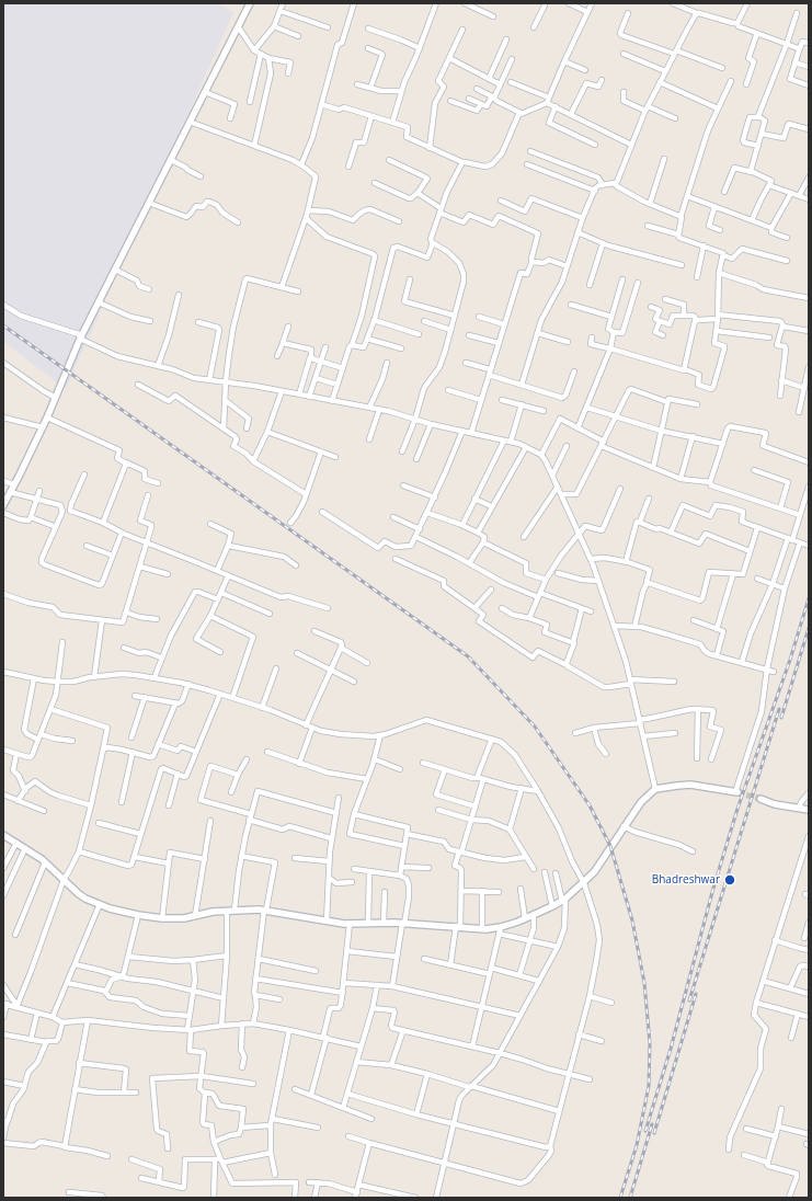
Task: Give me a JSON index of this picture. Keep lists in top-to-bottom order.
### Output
{
  "places": ["Bhadreshwar"]
}
